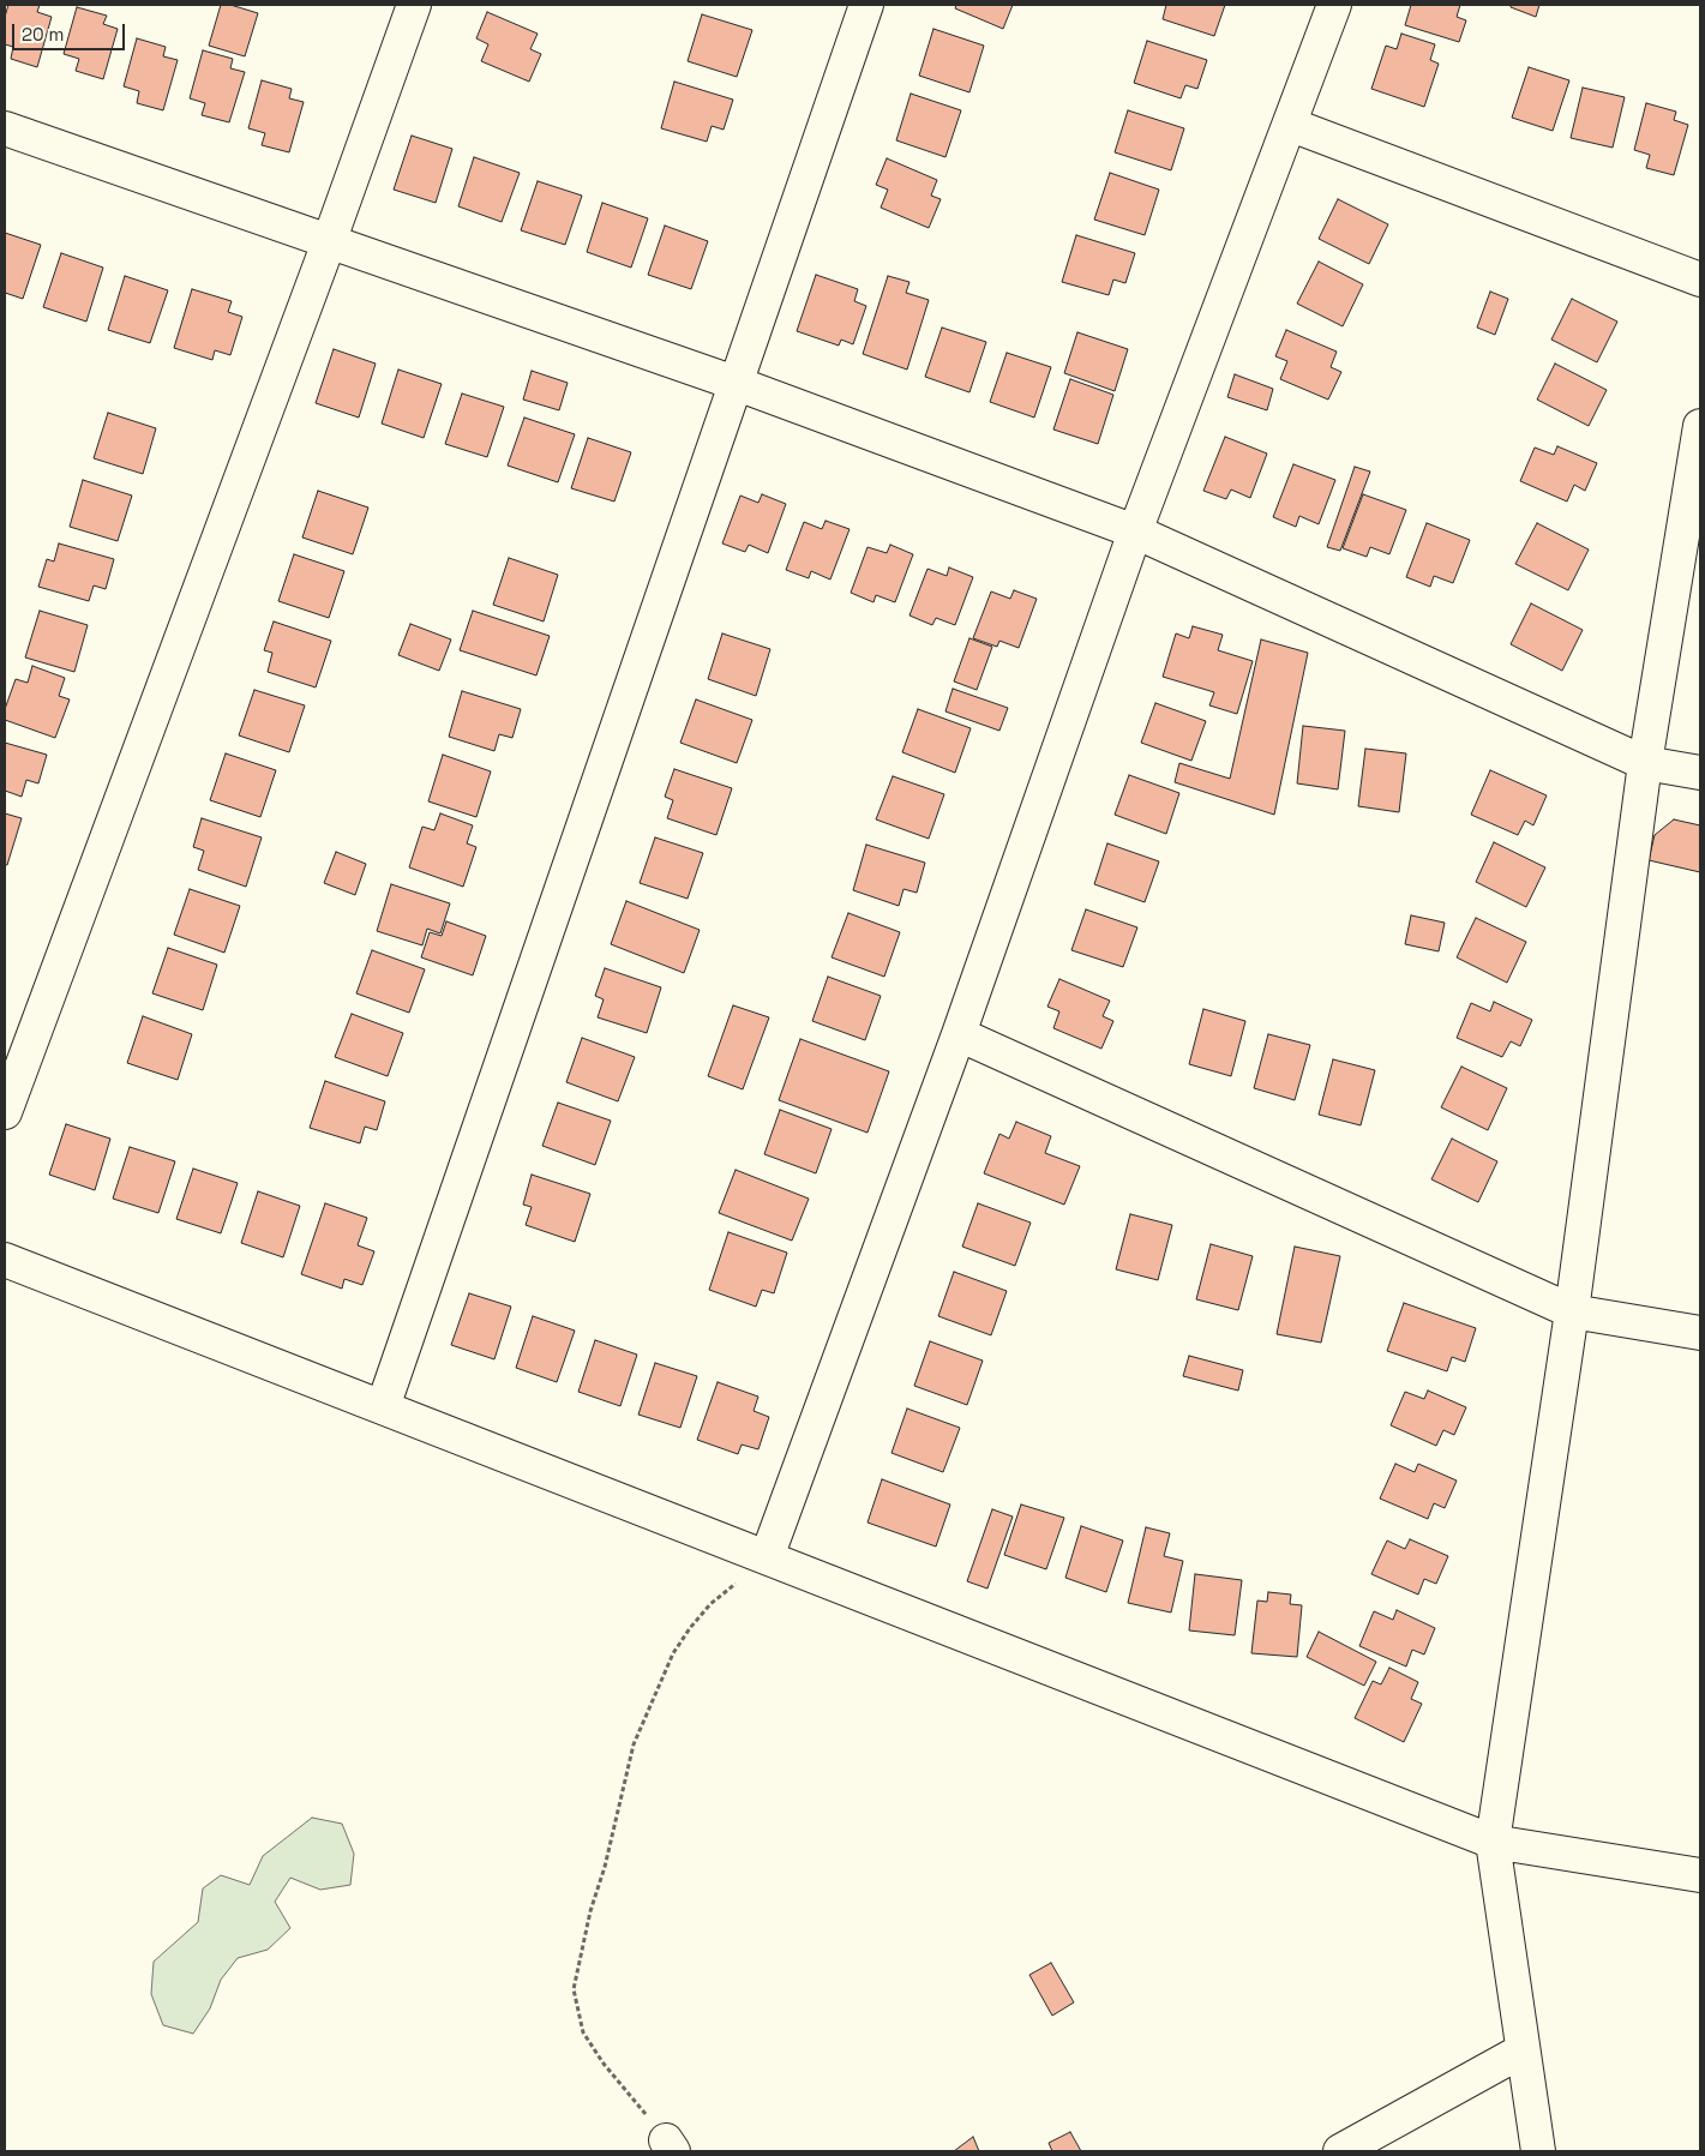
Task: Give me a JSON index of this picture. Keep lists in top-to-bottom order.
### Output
{
  "scale_bar": "20 m"
}
